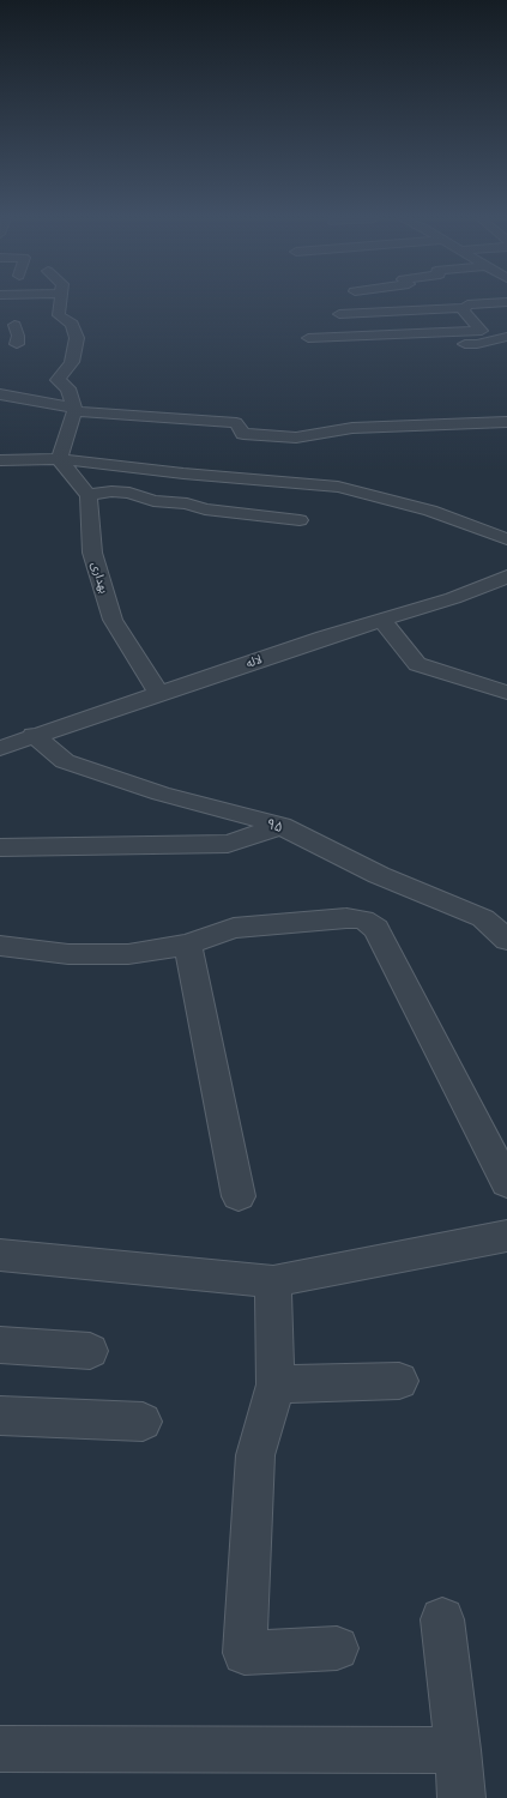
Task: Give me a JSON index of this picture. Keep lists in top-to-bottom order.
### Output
{
  "streets": {
    "street": ["بهداری", "لاله", "۹۵"]
  },
  "crossings": [
    ["بهداری", "لاله"],
    ["لاله", "۹۵"]
  ]
}
